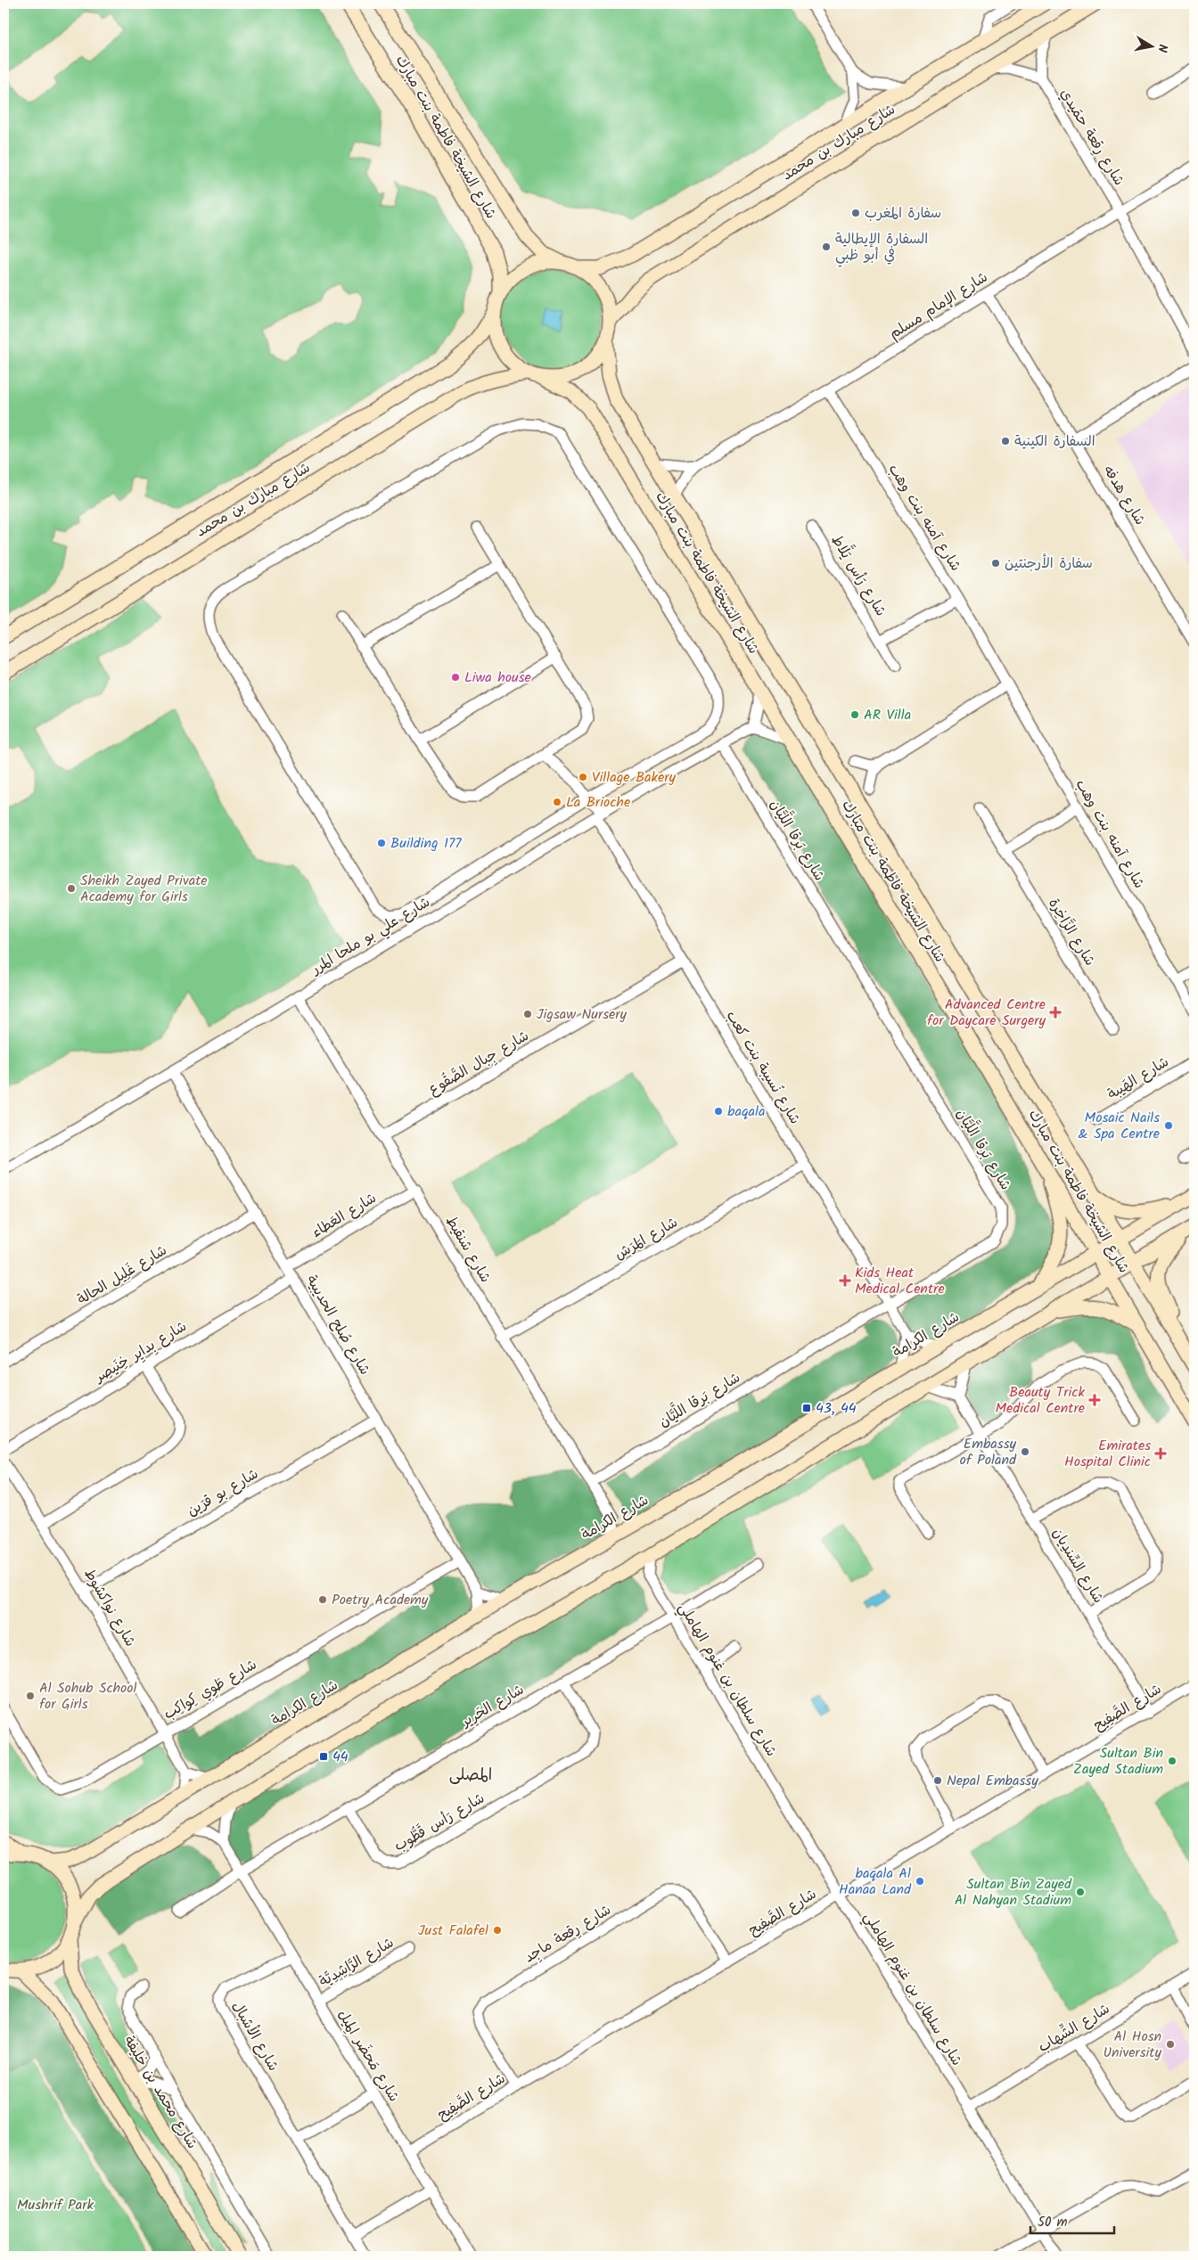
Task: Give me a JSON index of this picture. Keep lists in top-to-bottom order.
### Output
{
  "streets": {
    "main road": [
      "شارع الشيخة فاطمة بنت مبارك",
      "شارع مبارك بن محمد",
      "شارع الكرامة",
      "شارع محمد بن خليفة"
    ],
    "street": [
      "شارع رِقعة حمَيدي",
      "شارع الإمام مسلم",
      "شارع هدفه",
      "شارع آمنه بنت وهب",
      "شارع رَأس يَلَّاط",
      "شارع بَرقا اللَّيَّان",
      "شارع الزَّاخِرة",
      "شارع علي بو ملحا المرر",
      "شارع جِبال الصَّقُوع",
      "شارع نُسيبة بنت كعب",
      "شارع الهَيبة",
      "شارع العَطاء",
      "شارع المَرَش",
      "شارع شنقيط",
      "شارع غَلِيل الحالة",
      "شارع صُلح الحديبية",
      "شارع بِدايِر خِنَيصِر",
      "شارع بو قرَين",
      "شارع السِّندِيان",
      "شارع نواكشوط",
      "شارع سلطان بن غنوم الهاملي",
      "شارع طَوِي كِواكِب",
      "شارع الحَرِير",
      "شارع الصَّفِيح",
      "شارع رَأس قَطُّوب",
      "شارع رِقعة ماجِد",
      "شارع الرَّاشِدِيَّة",
      "شارع الشِّهاب",
      "شارع الأشبال",
      "شارع مَحضَر المِيل"
    ]
  },
  "crossings": [
    ["شارع الشيخة فاطمة بنت مبارك", "شارع مبارك بن محمد"],
    ["شارع الشيخة فاطمة بنت مبارك", "شارع الإمام مسلم"],
    ["شارع الشيخة فاطمة بنت مبارك", "شارع الكرامة"],
    ["شارع رِقعة حمَيدي", "شارع الإمام مسلم"],
    ["شارع الإمام مسلم", "شارع هدفه"],
    ["شارع الإمام مسلم", "شارع آمنه بنت وهب"],
    ["شارع بَرقا اللَّيَّان", "شارع علي بو ملحا المرر"],
    ["شارع بَرقا اللَّيَّان", "شارع نُسيبة بنت كعب"],
    ["شارع بَرقا اللَّيَّان", "شارع شنقيط"],
    ["شارع علي بو ملحا المرر", "شارع نُسيبة بنت كعب"],
    ["شارع علي بو ملحا المرر", "شارع شنقيط"],
    ["شارع علي بو ملحا المرر", "شارع صُلح الحديبية"],
    ["شارع جِبال الصَّقُوع", "شارع نُسيبة بنت كعب"],
    ["شارع جِبال الصَّقُوع", "شارع شنقيط"],
    ["شارع نُسيبة بنت كعب", "شارع المَرَش"],
    ["شارع نُسيبة بنت كعب", "شارع الكرامة"],
    ["شارع العَطاء", "شارع شنقيط"],
    ["شارع العَطاء", "شارع صُلح الحديبية"],
    ["شارع المَرَش", "شارع شنقيط"],
    ["شارع شنقيط", "شارع الكرامة"],
    ["شارع غَلِيل الحالة", "شارع صُلح الحديبية"],
    ["شارع صُلح الحديبية", "شارع الكرامة"],
    ["شارع صُلح الحديبية", "شارع بِدايِر خِنَيصِر"],
    ["شارع صُلح الحديبية", "شارع بو قرَين"],
    ["شارع صُلح الحديبية", "شارع طَوِي كِواكِب"],
    ["شارع بو قرَين", "شارع نواكشوط"],
    ["شارع السِّندِيان", "شارع الصَّفِيح"],
    ["شارع نواكشوط", "شارع طَوِي كِواكِب"],
    ["شارع سلطان بن غنوم الهاملي", "شارع الحَرِير"],
    ["شارع سلطان بن غنوم الهاملي", "شارع الصَّفِيح"],
    ["شارع سلطان بن غنوم الهاملي", "شارع الشِّهاب"],
    ["شارع الحَرِير", "شارع رَأس قَطُّوب"],
    ["شارع الحَرِير", "شارع مَحضَر المِيل"],
    ["شارع الصَّفِيح", "شارع رِقعة ماجِد"],
    ["شارع الصَّفِيح", "شارع مَحضَر المِيل"],
    ["شارع الرَّاشِدِيَّة", "شارع مَحضَر المِيل"],
    ["شارع الأشبال", "شارع مَحضَر المِيل"]
  ],
  "districts": ["المصلى"],
  "parks": ["Mushrif Park"],
  "places": {
    "other": [
      "سفارة المغرب",
      "السفارة الإيطالية في أبو ظبي",
      "السفارة الكينية",
      "سفارة الأرجنتين",
      "Liwa house",
      "AR Villa",
      "Village Bakery",
      "La Brioche",
      "Building 177",
      "Sheikh Zayed Private Academy for Girls",
      "Jigsaw Nursery",
      "baqala",
      "Mosaic Nails & Spa Centre",
      "Embassy of Poland",
      "Poetry Academy",
      "Al Sohub School for Girls",
      "Sultan Bin Zayed Stadium",
      "Nepal Embassy",
      "baqala Al Hanaa Land",
      "Sultan Bin Zayed Al Nahyan Stadium",
      "Just Falafel",
      "Al Hosn University"
    ],
    "health": [
      "Advanced Centre for Daycare Surgery",
      "Kids Heat Medical Centre",
      "Beauty Trick Medical Centre",
      "Emirates Hospital Clinic"
    ],
    "transit": ["43, 44", "44"]
  },
  "scale_bar": "50 m",
  "north": "right"
}
